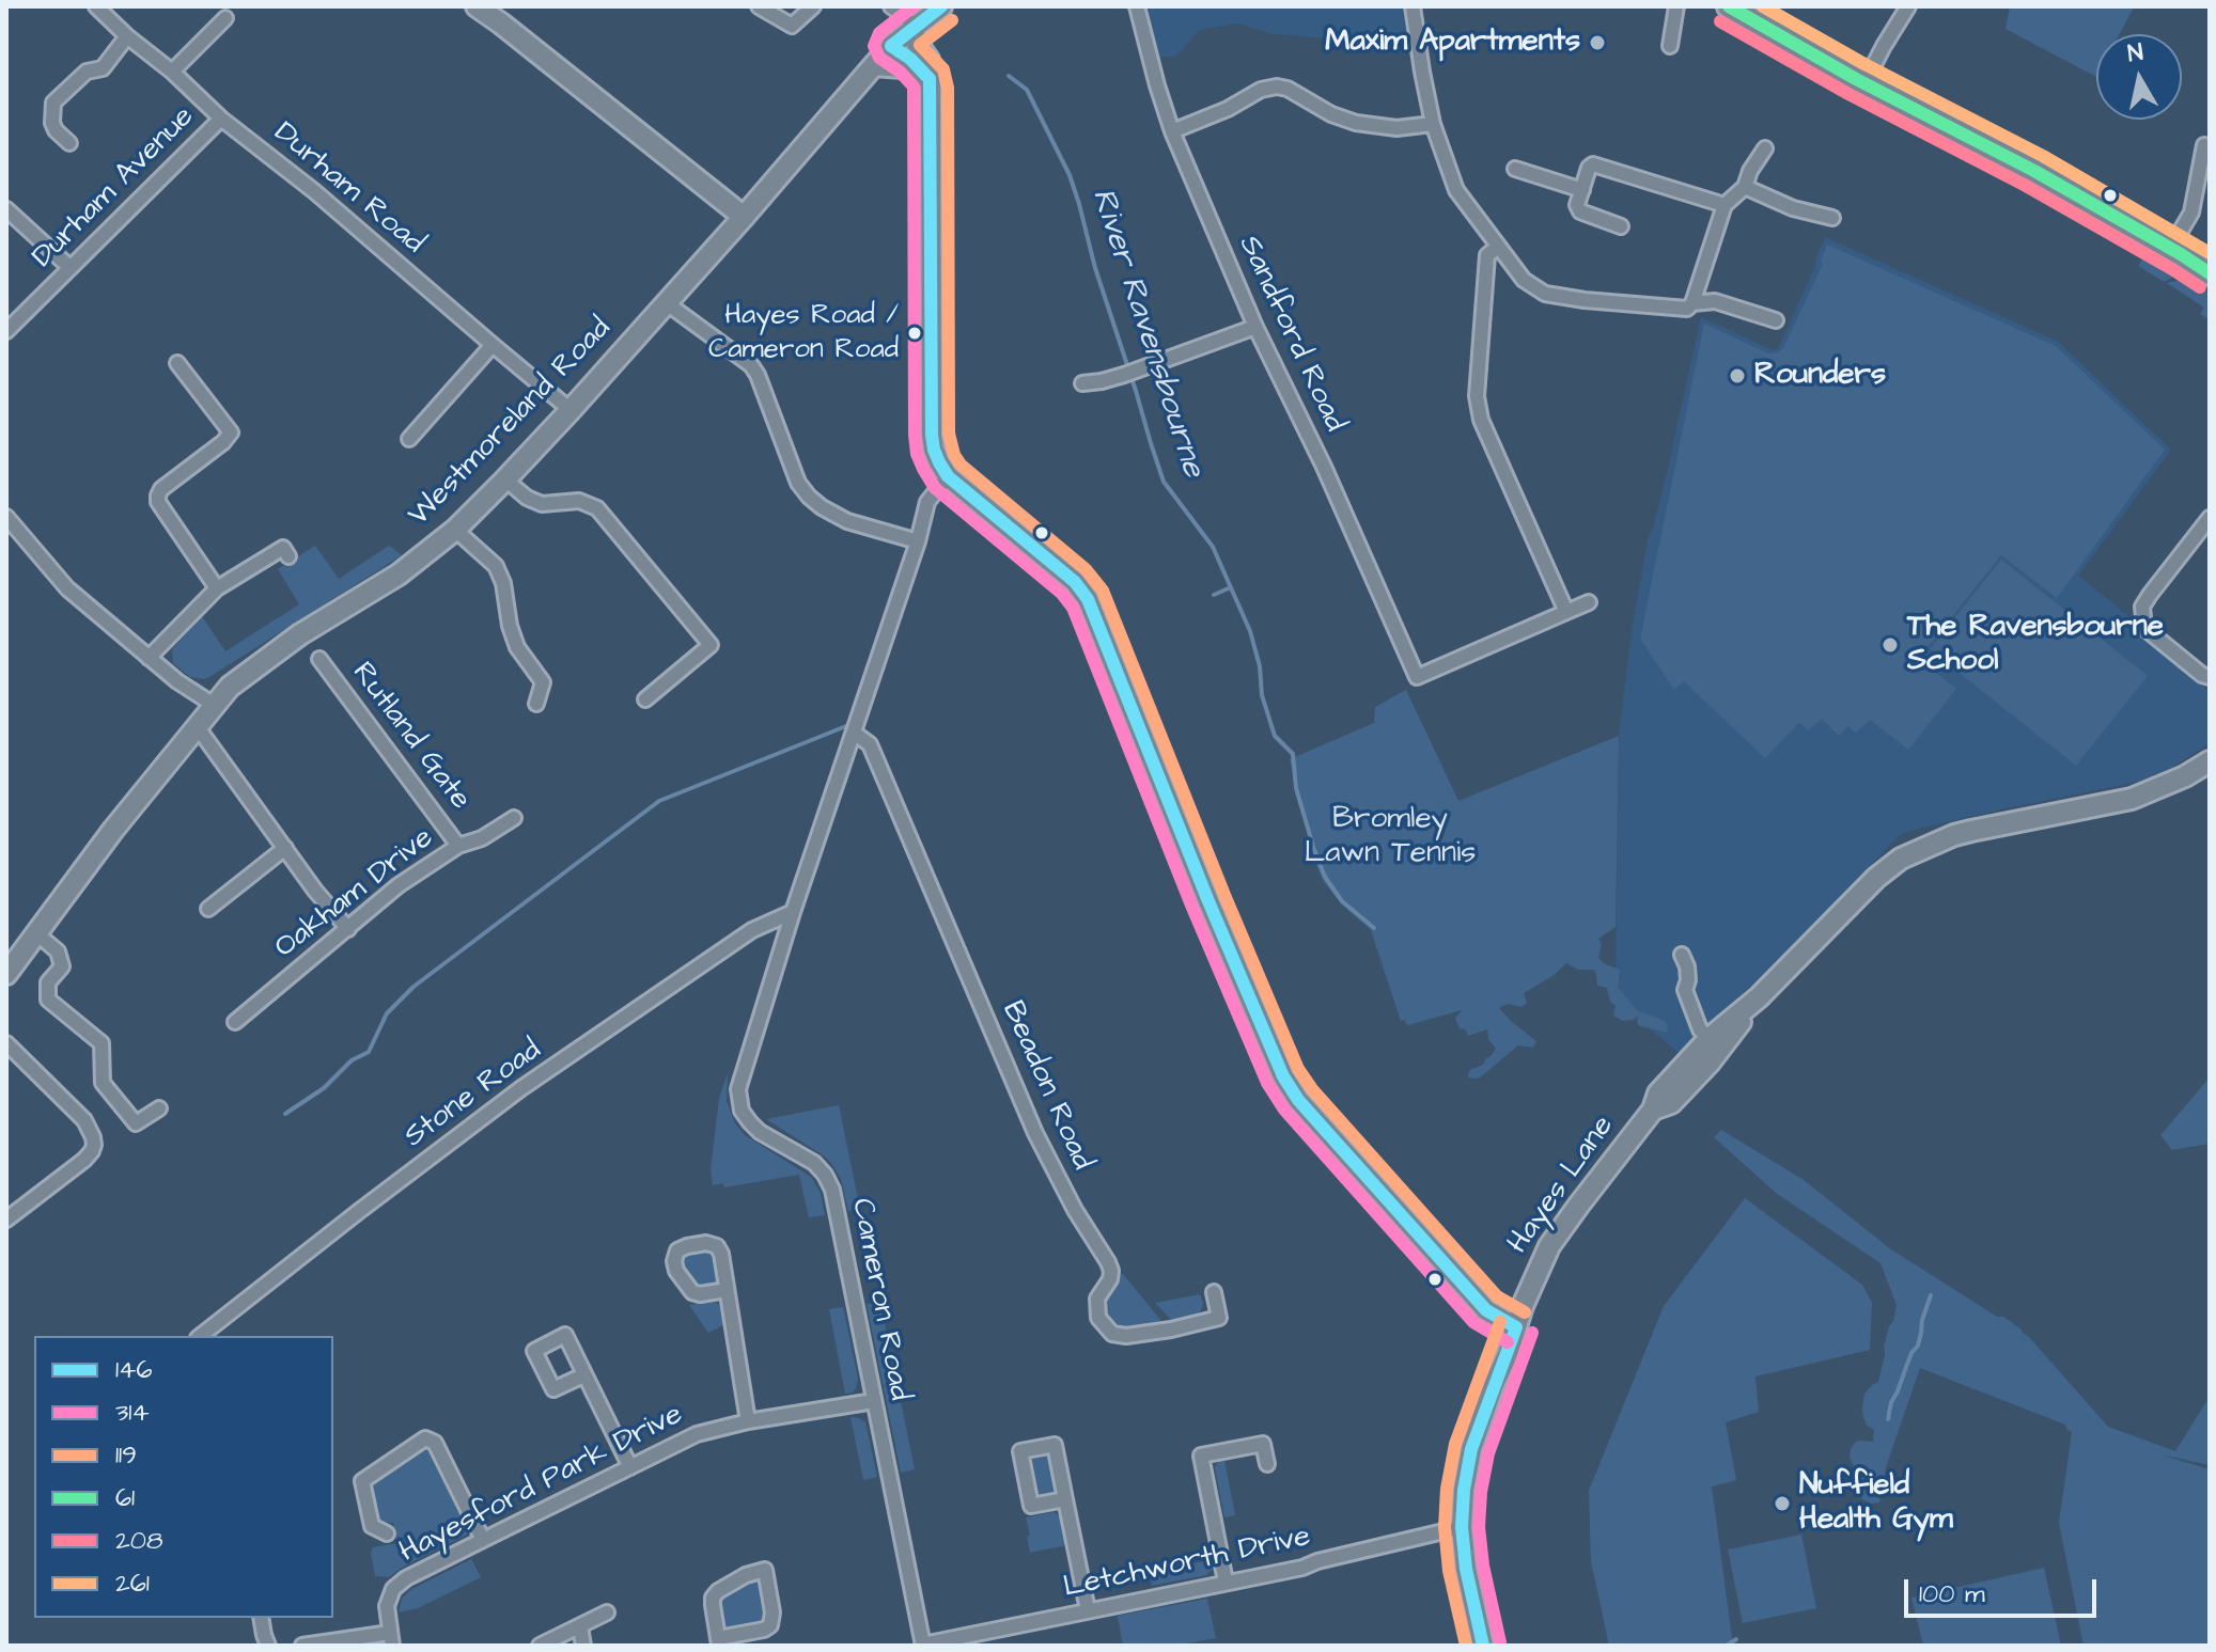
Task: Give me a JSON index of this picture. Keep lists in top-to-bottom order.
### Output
{
  "streets": {
    "main road": ["Westmoreland Road", "Hayes Lane"],
    "street": [
      "Durham Avenue",
      "Durham Road",
      "Sandford Road",
      "Rutland Gate",
      "Oakham Drive",
      "Beadon Road",
      "Stone Road",
      "Cameron Road",
      "Hayesford Park Drive",
      "Letchworth Drive"
    ]
  },
  "crossings": [
    ["Durham Avenue", "Durham Road"],
    ["Durham Road", "Westmoreland Road"],
    ["Rutland Gate", "Oakham Drive"],
    ["Beadon Road", "Cameron Road"],
    ["Stone Road", "Cameron Road"],
    ["Hayes Lane", "Letchworth Drive"],
    ["Cameron Road", "Hayesford Park Drive"],
    ["Cameron Road", "Letchworth Drive"]
  ],
  "water": ["River Ravensbourne"],
  "parks": ["Bromley Lawn Tennis"],
  "places": [
    "Maxim Apartments",
    "Hayes Road / Cameron Road",
    "Rounders",
    "The Ravensbourne School",
    "Nuffield Health Gym"
  ],
  "lines": [
    "transit line 146",
    "transit line 314",
    "transit line 61",
    "transit line 261",
    "transit line 119",
    "transit line 208"
  ],
  "legend": [
    "146",
    "314",
    "119",
    "61",
    "208",
    "261"
  ],
  "scale_bar": "100 m",
  "north": "top"
}
